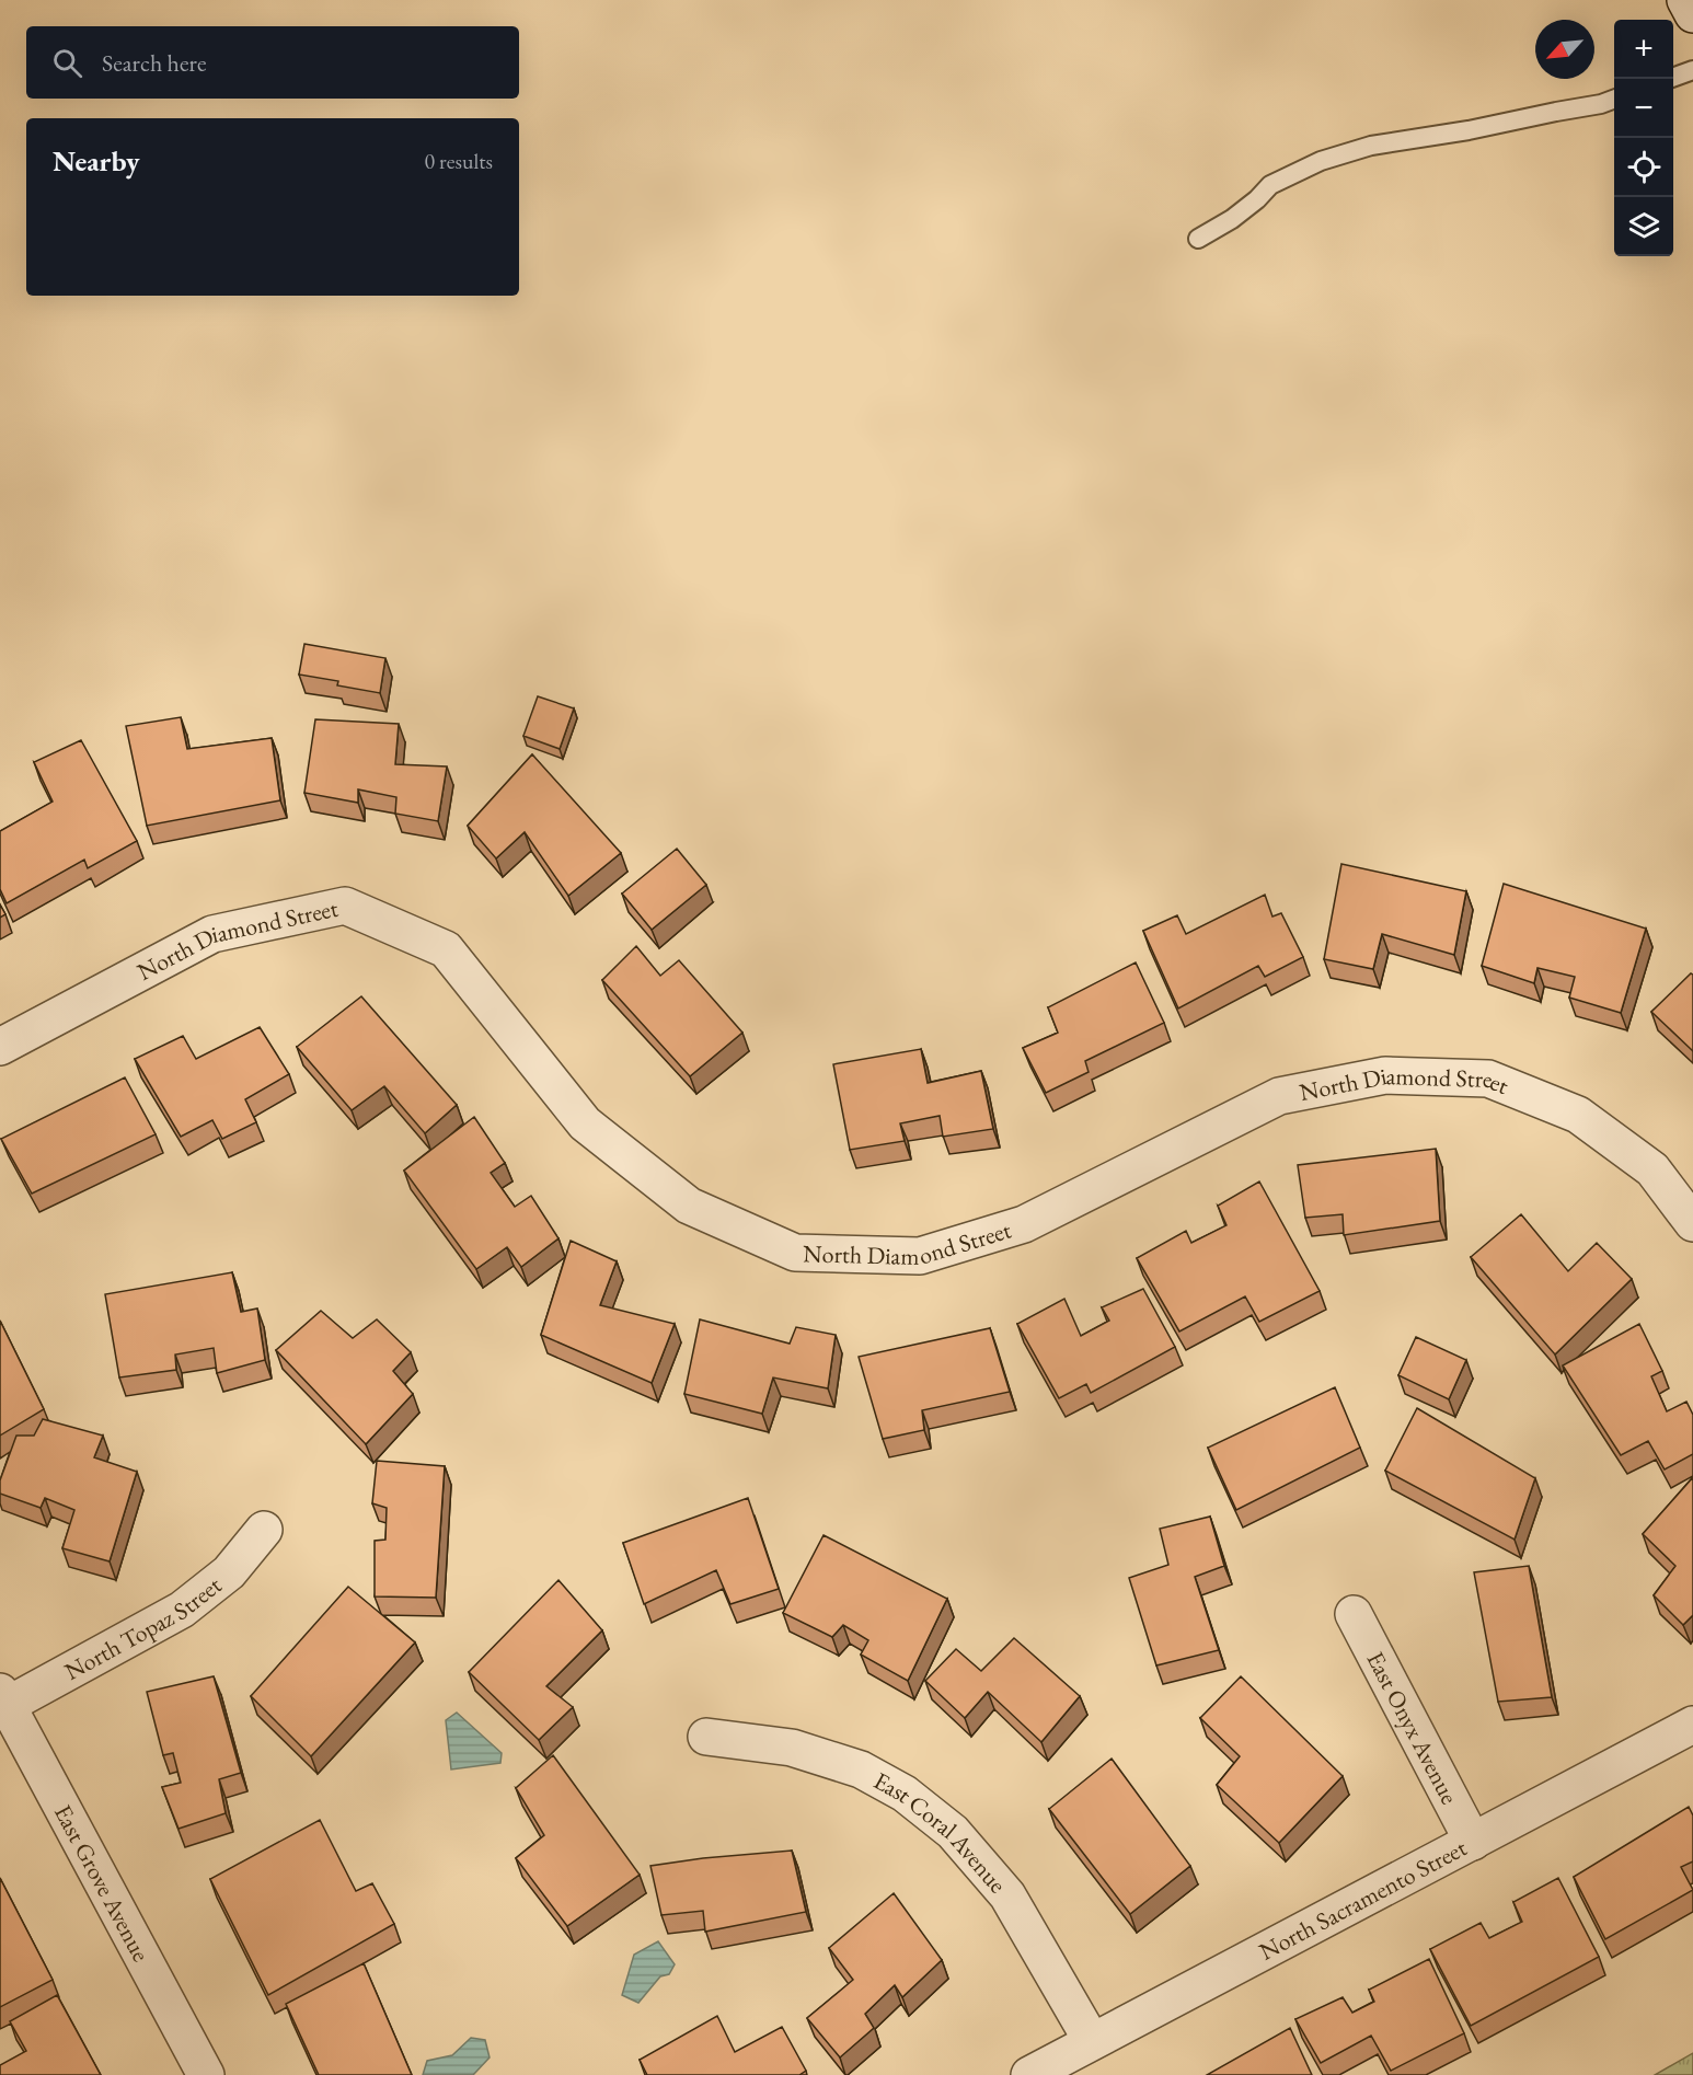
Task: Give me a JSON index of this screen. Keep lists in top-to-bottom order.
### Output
{
  "streets": {
    "street": [
      "North Diamond Street",
      "North Topaz Street",
      "East Onyx Avenue",
      "East Coral Avenue",
      "East Grove Avenue",
      "North Sacramento Street"
    ]
  },
  "crossings": [
    ["North Topaz Street", "East Grove Avenue"],
    ["East Onyx Avenue", "North Sacramento Street"],
    ["East Coral Avenue", "North Sacramento Street"]
  ],
  "north": "bottom left",
  "page": {
    "map_buttons": ["+", "−"],
    "search": "Search here",
    "heading": ["Nearby", "0 results"]
  }
}
